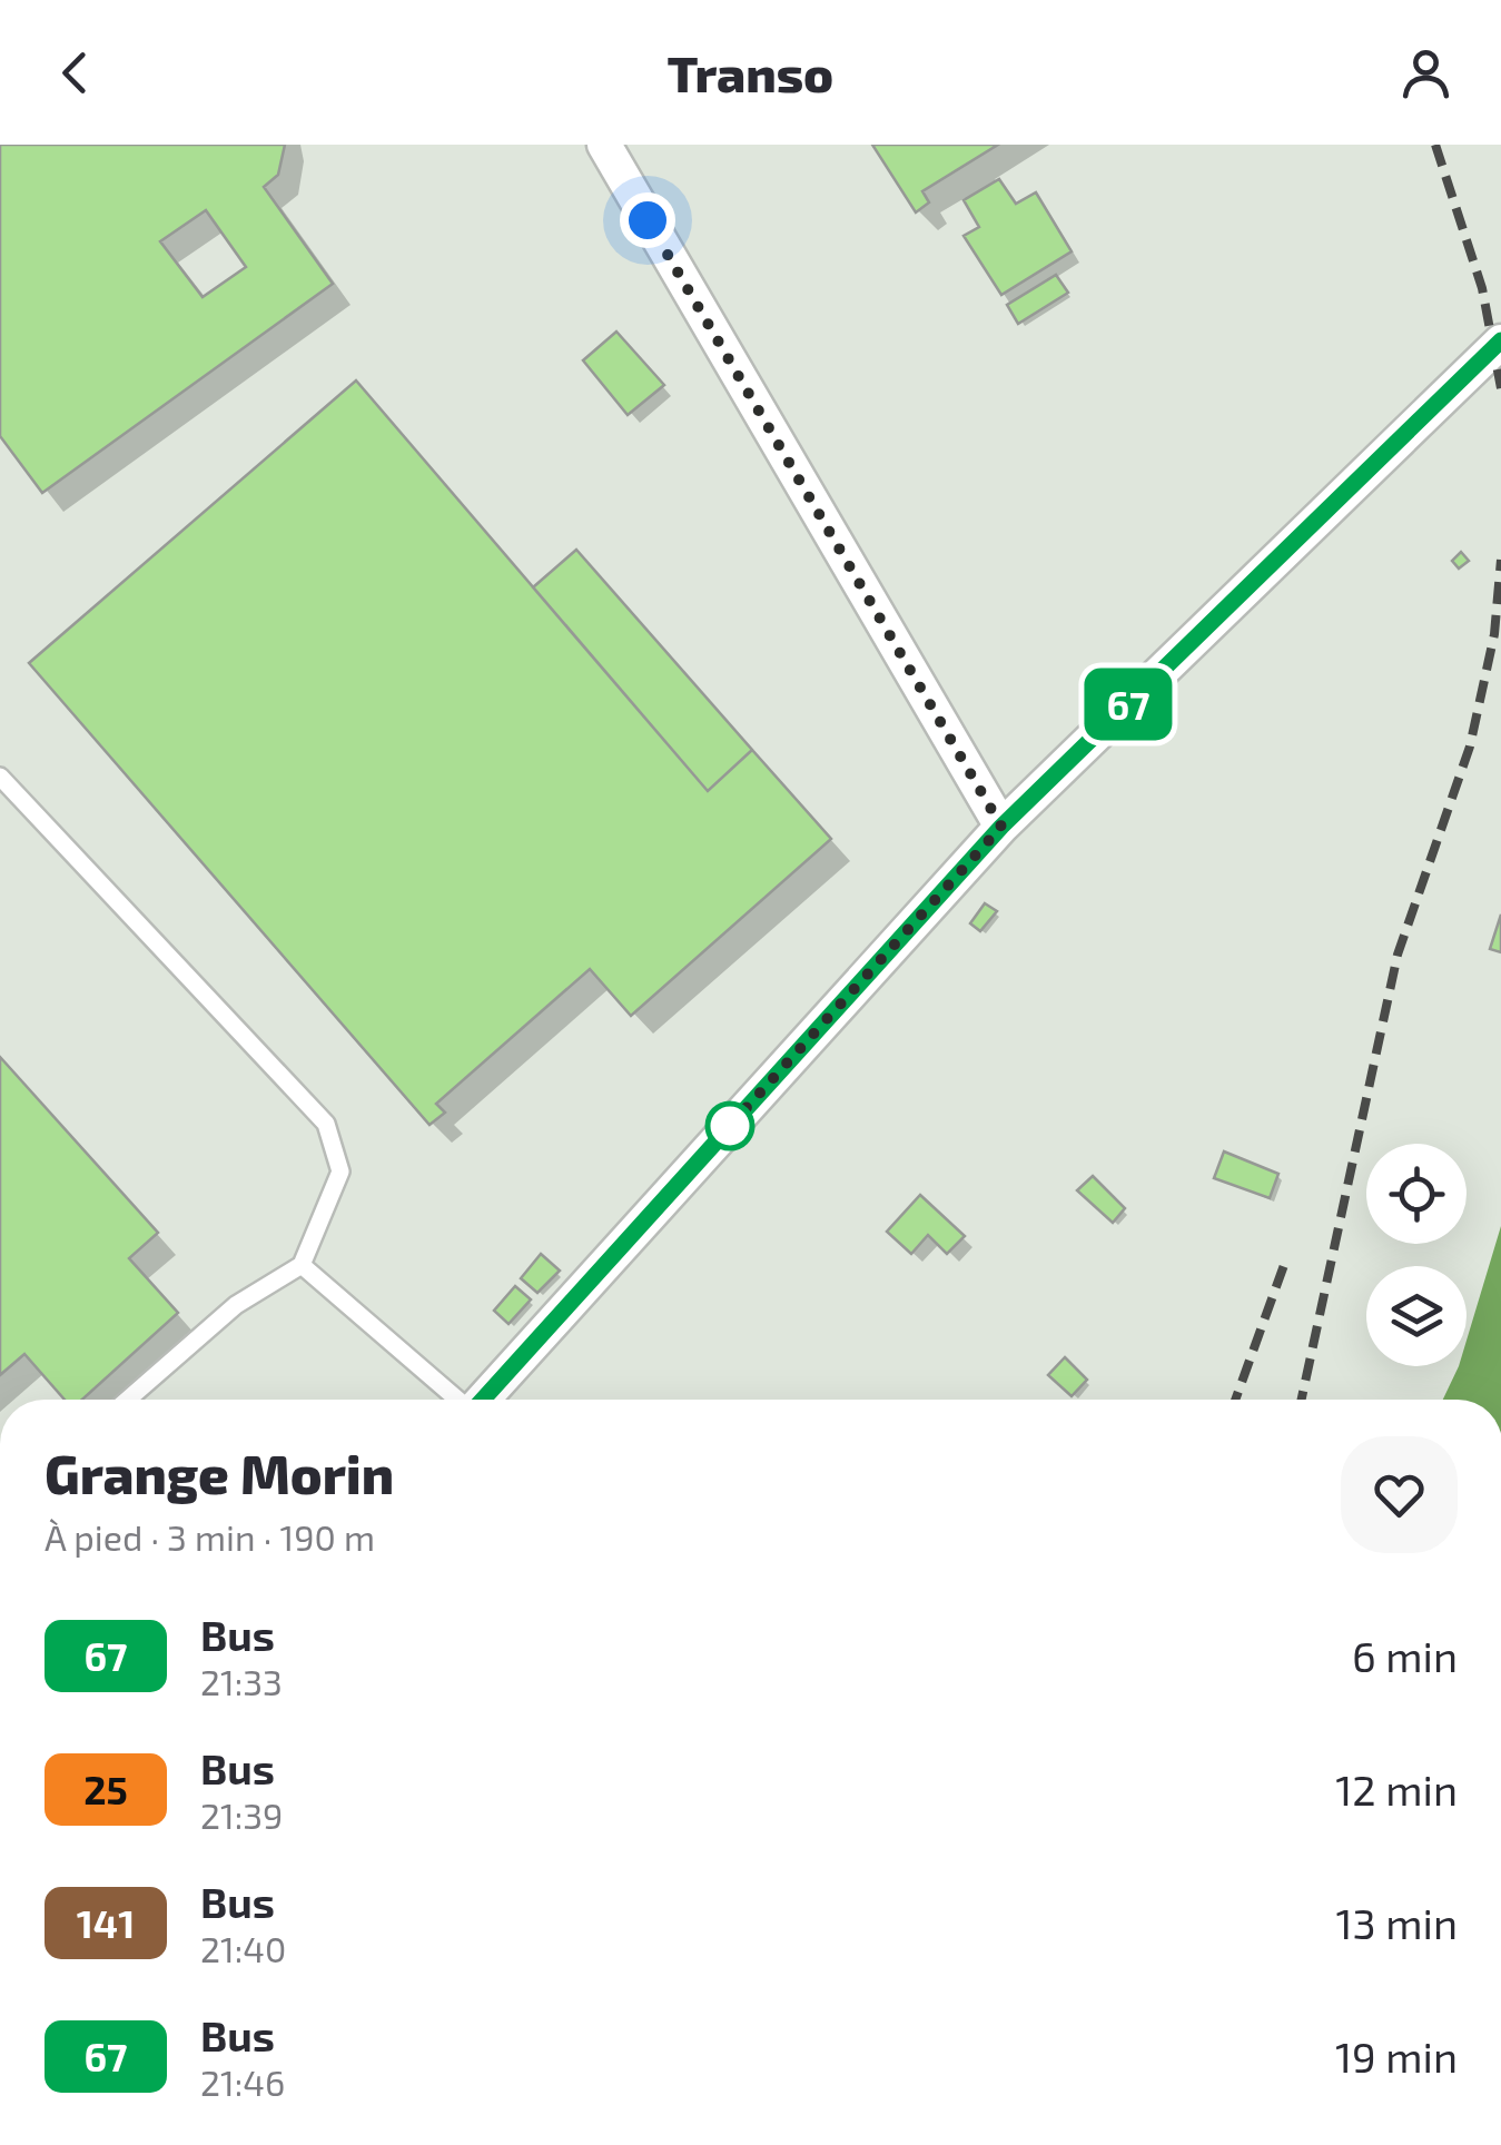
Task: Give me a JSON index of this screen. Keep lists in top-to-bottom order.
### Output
{
  "lines": ["bus line 67"],
  "page": {
    "header": "Transo",
    "on_map": "67",
    "heading": ["Grange Morin", "À pied · 3 min · 190 m"],
    "list": [
      {
        "mark": "67",
        "name": "Bus",
        "note": "21:33",
        "value": "6 min"
      },
      {
        "mark": "25",
        "name": "Bus",
        "note": "21:39",
        "value": "12 min"
      },
      {
        "mark": "141",
        "name": "Bus",
        "note": "21:40",
        "value": "13 min"
      },
      {
        "mark": "67",
        "name": "Bus",
        "note": "21:46",
        "value": "19 min"
      }
    ]
  }
}
